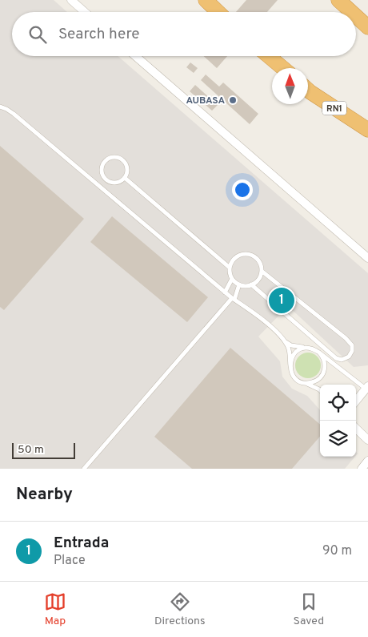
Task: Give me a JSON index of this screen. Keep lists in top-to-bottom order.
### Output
{
  "streets": {
    "highway": ["RN1"]
  },
  "places": ["AUBASA"],
  "scale_bar": "50 m",
  "north": "top",
  "page": {
    "search": "Search here",
    "pins": "1",
    "scale": "50 m",
    "heading": "Nearby",
    "list": [
      {
        "mark": "1",
        "name": "Entrada",
        "note": "Place",
        "value": "90 m"
      }
    ],
    "nav": ["Map", "Directions", "Saved"]
  }
}
